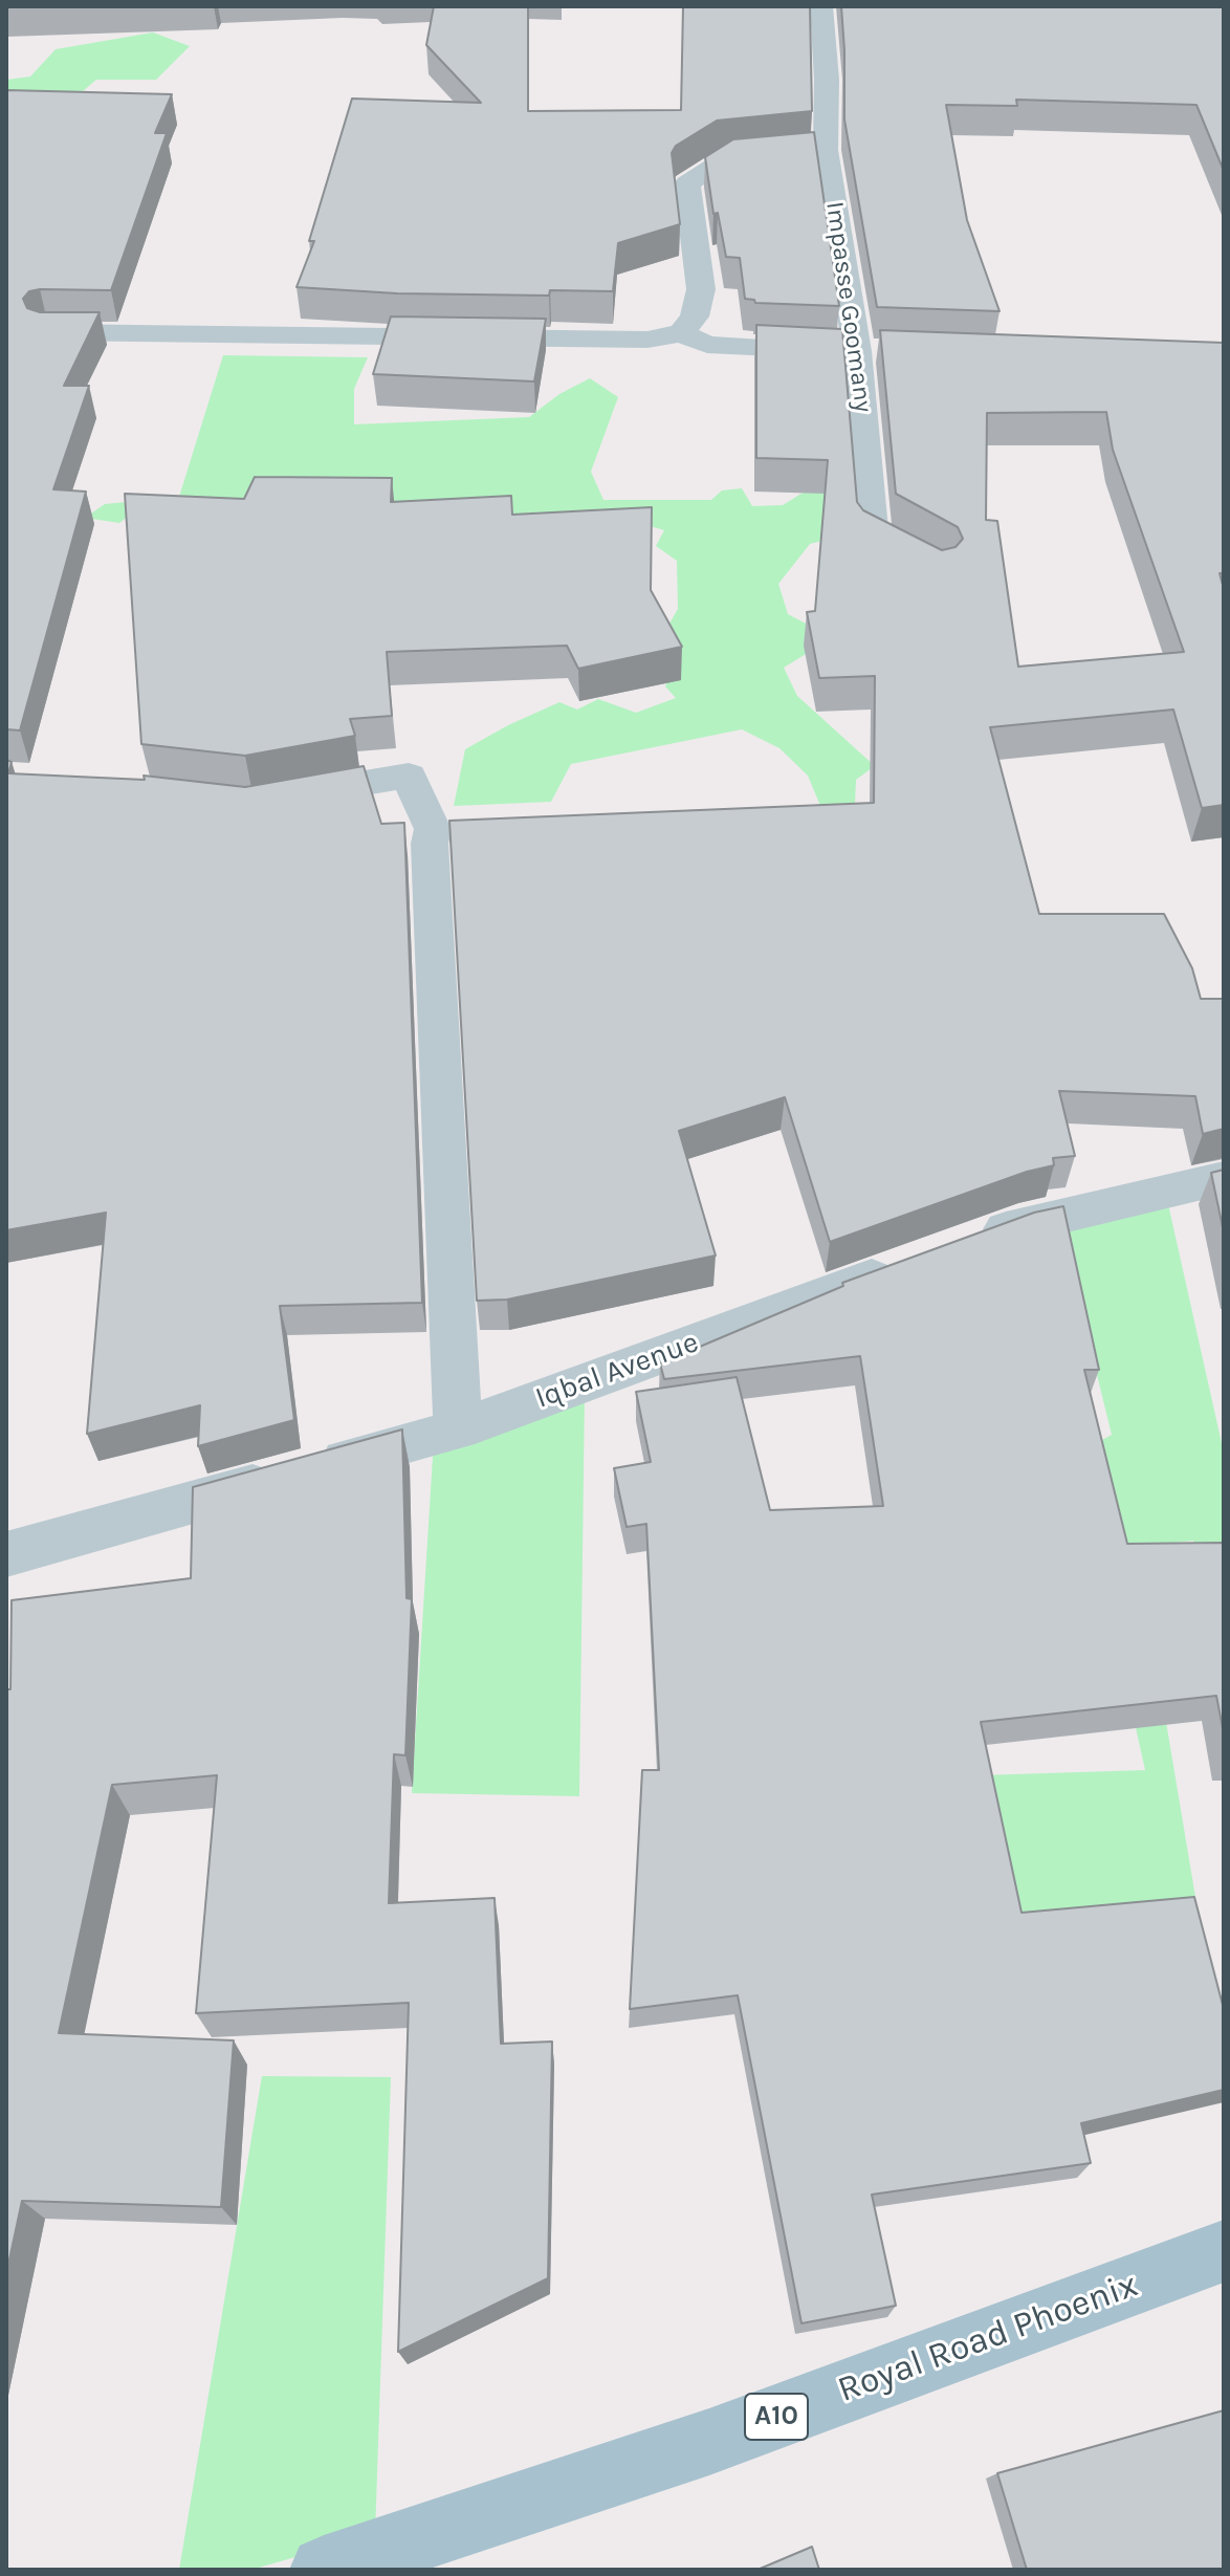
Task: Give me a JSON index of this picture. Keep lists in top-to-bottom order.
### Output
{
  "streets": {
    "main road": ["Royal Road Phoenix", "A10"],
    "street": ["Impasse Goomany", "Iqbal Avenue"]
  }
}
